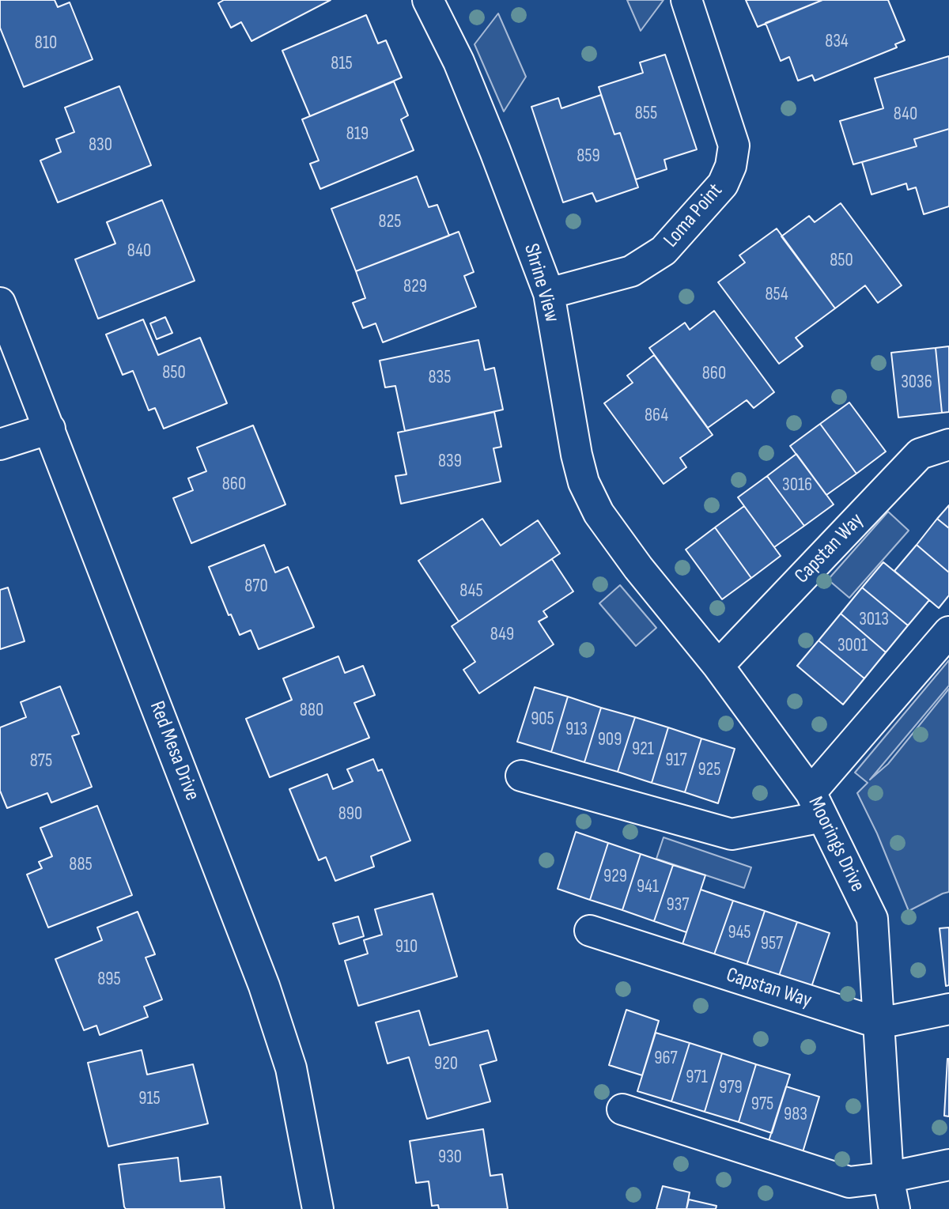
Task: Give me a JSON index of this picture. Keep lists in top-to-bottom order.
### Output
{
  "streets": {
    "street": [
      "Loma Point",
      "Shrine View",
      "Capstan Way",
      "Red Mesa Drive",
      "Moorings Drive"
    ]
  },
  "crossings": [
    ["Loma Point", "Shrine View"],
    ["Shrine View", "Moorings Drive"],
    ["Capstan Way", "Moorings Drive"]
  ],
  "house_numbers": [
    "834",
    "810",
    "815",
    "855",
    "840",
    "819",
    "830",
    "859",
    "825",
    "840",
    "850",
    "829",
    "854",
    "850",
    "860",
    "835",
    "3036",
    "864",
    "839",
    "860",
    "3016",
    "870",
    "845",
    "3013",
    "849",
    "3001",
    "880",
    "905",
    "913",
    "909",
    "921",
    "917",
    "875",
    "925",
    "890",
    "885",
    "929",
    "941",
    "937",
    "945",
    "957",
    "910",
    "895",
    "967",
    "920",
    "971",
    "979",
    "915",
    "975",
    "983",
    "930"
  ]
}
